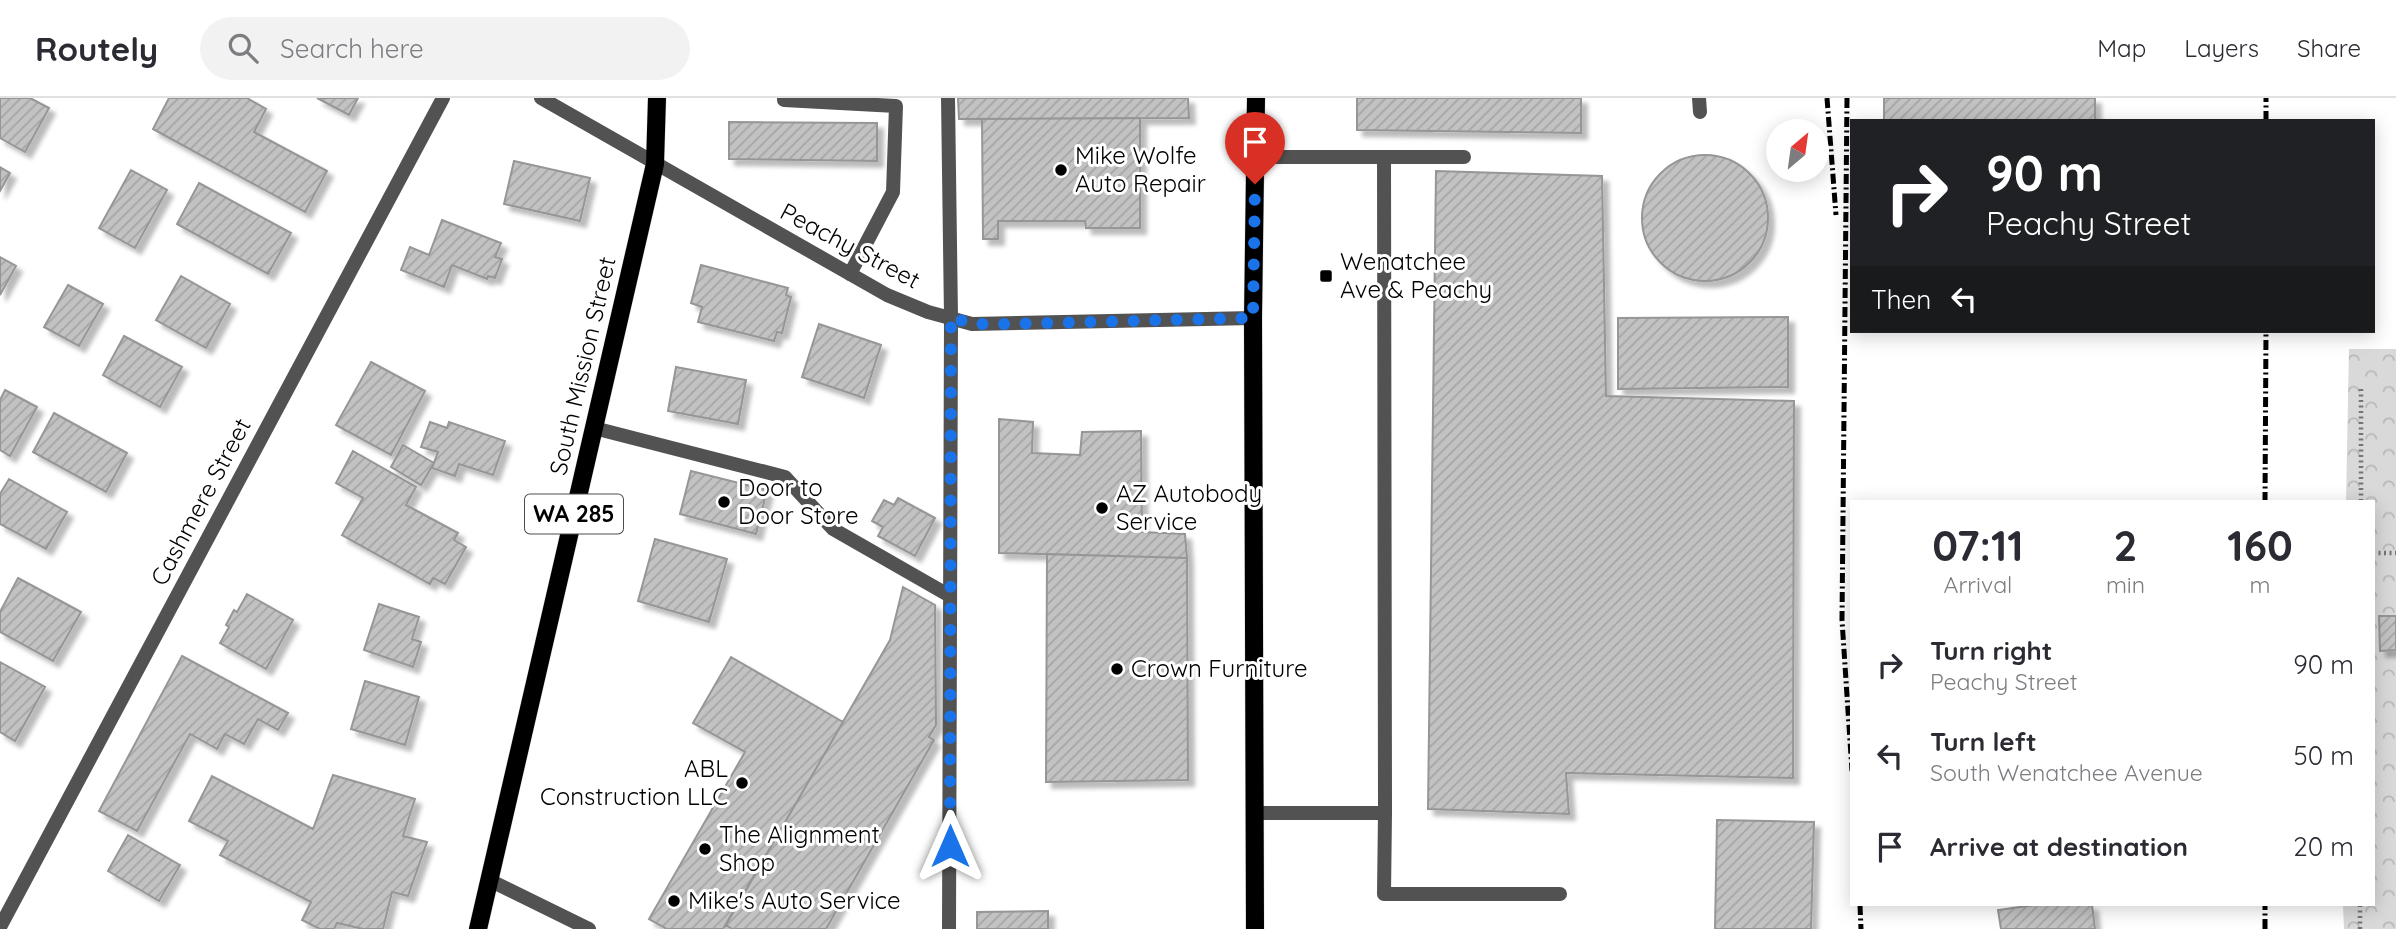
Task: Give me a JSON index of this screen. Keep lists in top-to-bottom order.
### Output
{
  "streets": {
    "main road": ["South Mission Street", "WA 285"],
    "street": ["Peachy Street", "Cashmere Street"]
  },
  "crossings": [
    ["Peachy Street", "South Mission Street"]
  ],
  "places": {
    "other": [
      "Mike Wolfe Auto Repair",
      "Door to Door Store",
      "AZ Autobody Service",
      "Crown Furniture",
      "ABL Construction LLC",
      "The Alignment Shop",
      "Mike's Auto Service"
    ],
    "transit": ["Wenatchee Ave & Peachy"]
  },
  "north": "top right",
  "page": {
    "header": "Routely",
    "search": "Search here",
    "nav": ["Map", "Layers", "Share"],
    "turn": ["90 m", "Peachy Street"],
    "then": "Then",
    "eta": [
      "07:11",
      "Arrival",
      "2",
      "min",
      "160",
      "m"
    ],
    "list": [
      {
        "name": "Turn right",
        "note": "Peachy Street",
        "value": "90 m"
      },
      {
        "name": "Turn left",
        "note": "South Wenatchee Avenue",
        "value": "50 m"
      },
      {
        "name": "Arrive at destination",
        "value": "20 m"
      }
    ]
  }
}
